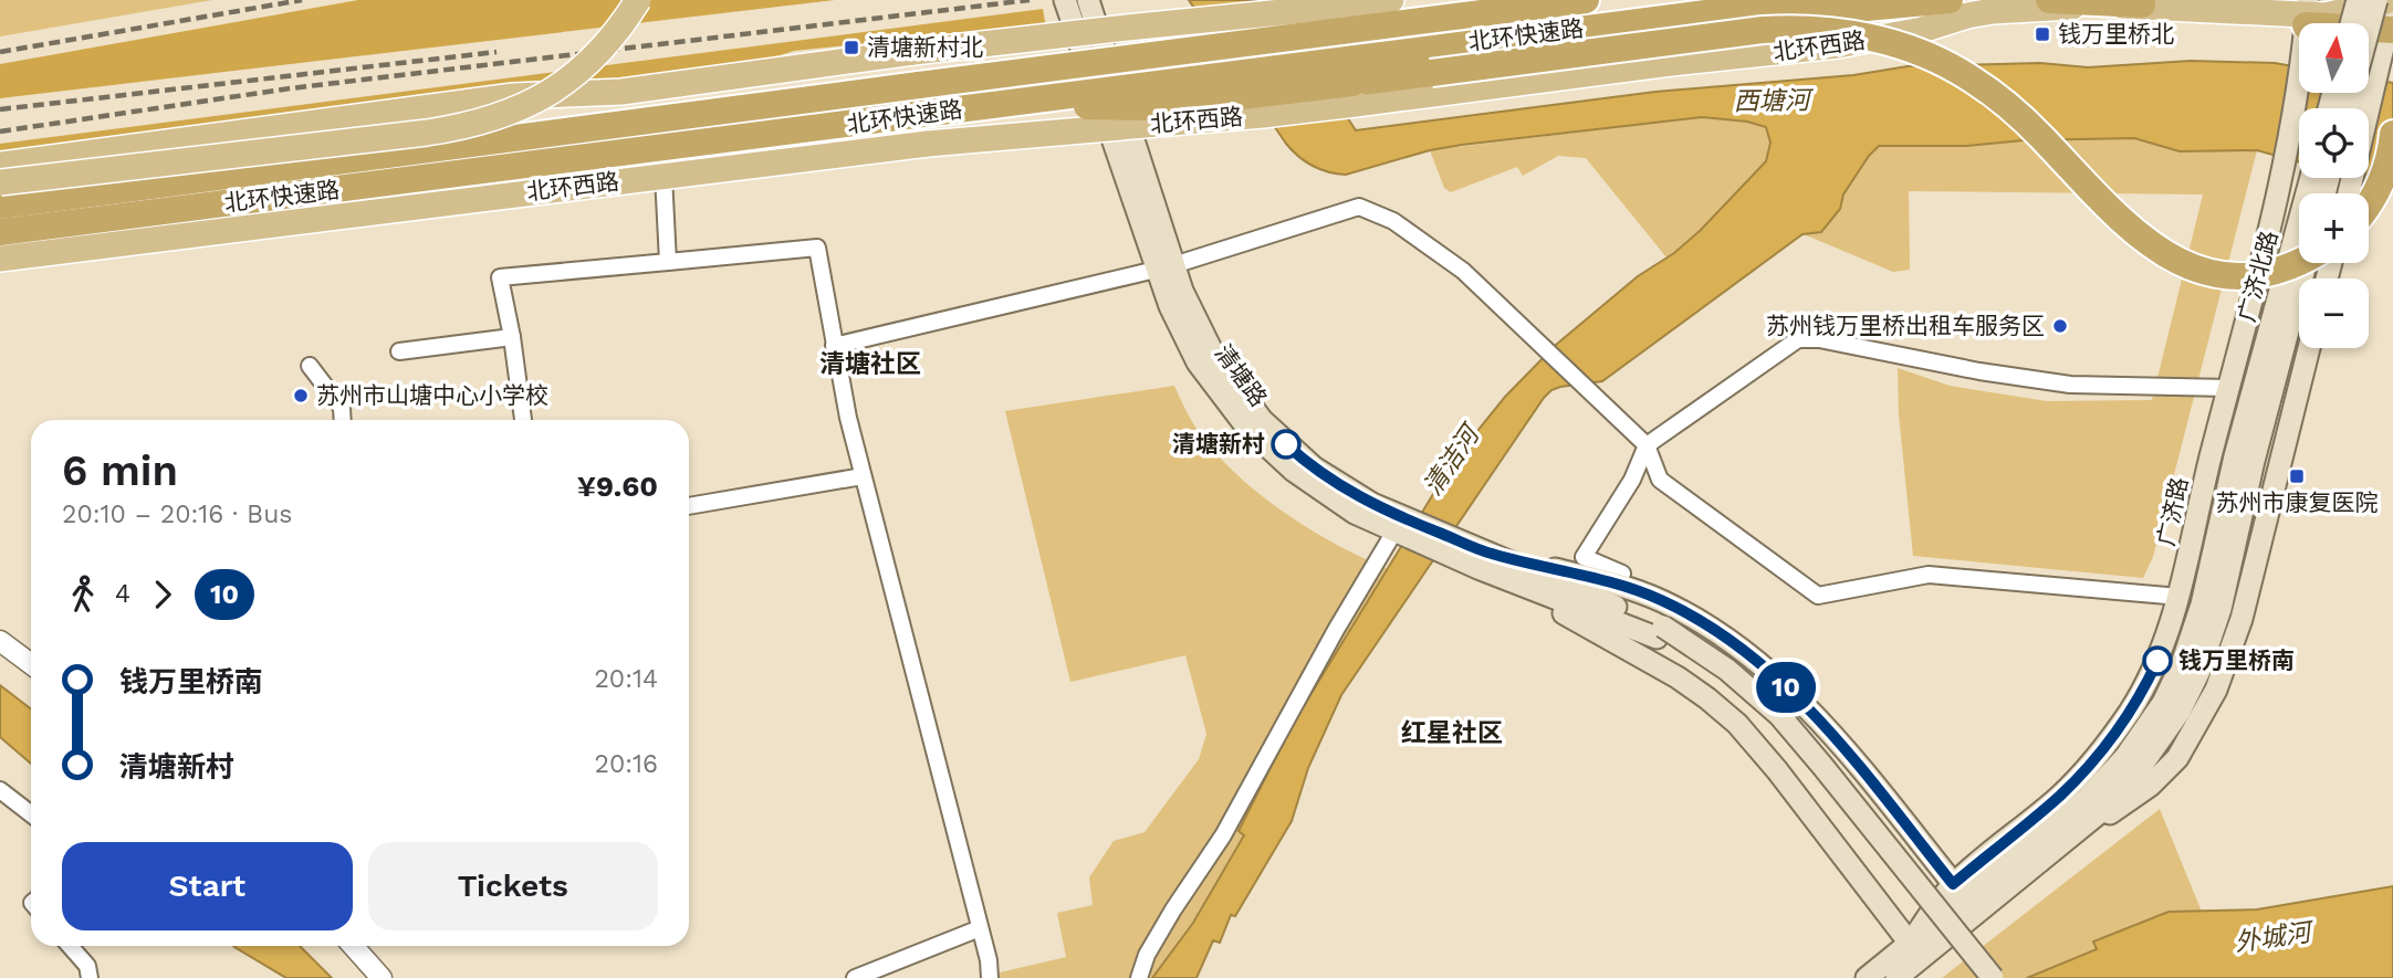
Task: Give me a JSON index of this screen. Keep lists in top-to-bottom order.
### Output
{
  "streets": {
    "highway": ["北环快速路"],
    "main road": [
      "北环西路",
      "广济北路",
      "清塘路",
      "广济路"
    ]
  },
  "crossings": [
    ["北环快速路", "北环西路"],
    ["北环西路", "广济路"],
    ["广济北路", "广济路"]
  ],
  "districts": ["清塘社区", "红星社区"],
  "water": ["西塘河", "清洁河", "外城河"],
  "places": {
    "transit": ["钱万里桥北", "清塘新村北", "苏州市康复医院"],
    "other": [
      "苏州钱万里桥出租车服务区",
      "苏州市山塘中心小学校",
      "清塘新村",
      "钱万里桥南"
    ]
  },
  "lines": ["bus line 10"],
  "north": "top",
  "page": {
    "on_map": "10",
    "map_buttons": ["+", "−"],
    "heading": ["6 min", "20:10 – 20:16 · Bus", "¥9.60"],
    "legs": ["4", "10"],
    "list": [
      {
        "name": "钱万里桥南",
        "value": "20:14"
      },
      {
        "name": "清塘新村",
        "value": "20:16"
      }
    ],
    "buttons": ["Start", "Tickets"]
  }
}
